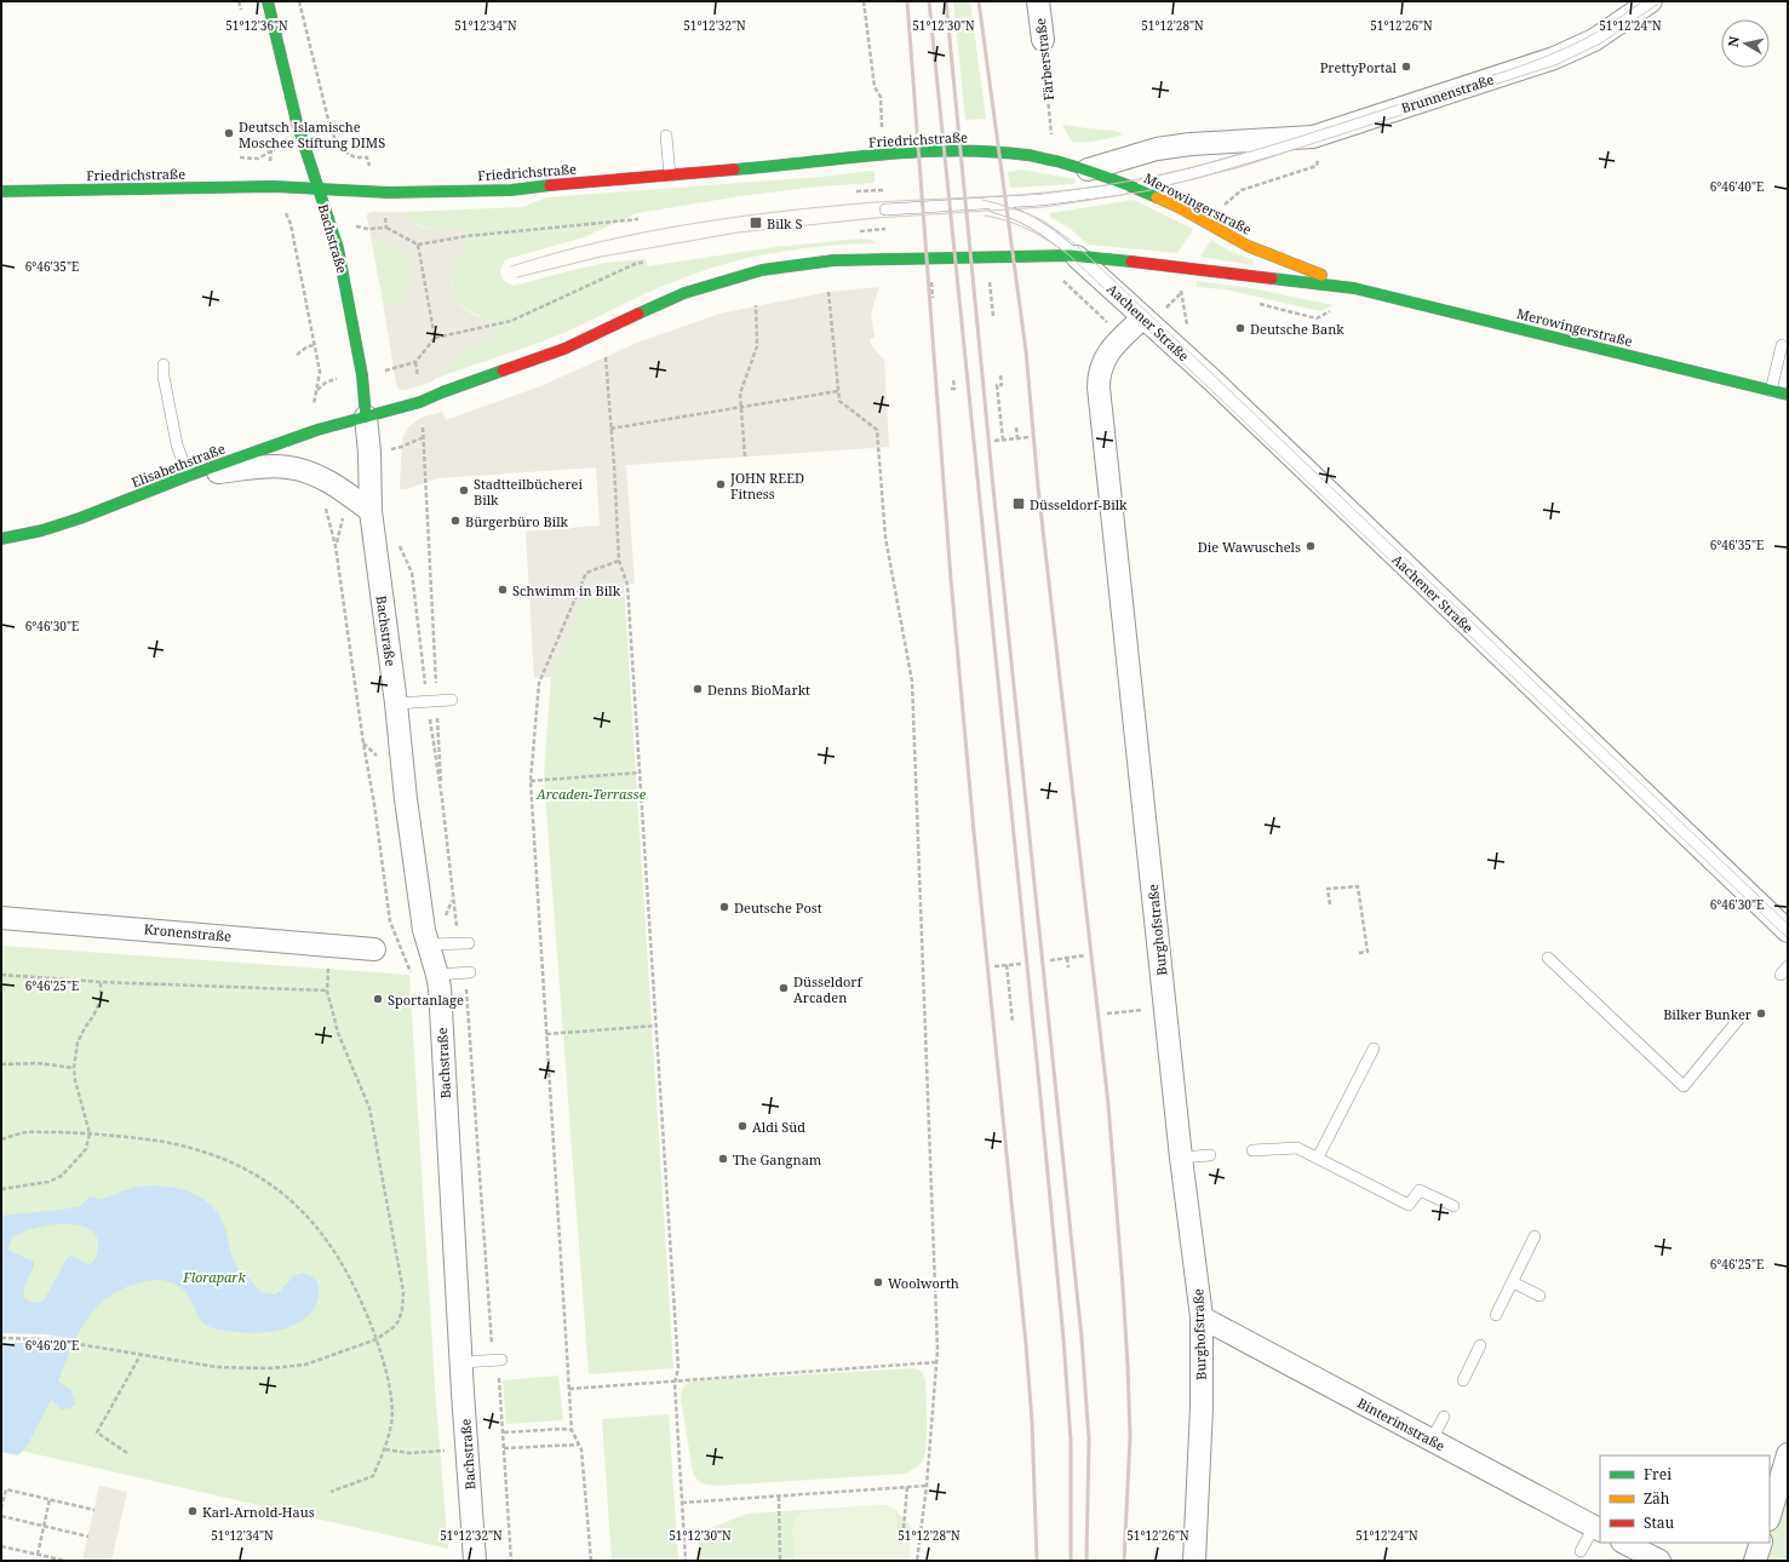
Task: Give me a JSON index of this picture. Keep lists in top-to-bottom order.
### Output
{
  "streets": {
    "main road": [
      "Friedrichstraße",
      "Merowingerstraße",
      "Bachstraße",
      "Elisabethstraße"
    ],
    "street": [
      "Färberstraße",
      "Brunnenstraße",
      "Aachener Straße",
      "Burghofstraße",
      "Kronenstraße",
      "Binterimstraße"
    ]
  },
  "crossings": [
    ["Brunnenstraße", "Merowingerstraße"],
    ["Friedrichstraße", "Merowingerstraße"],
    ["Friedrichstraße", "Bachstraße"],
    ["Merowingerstraße", "Aachener Straße"],
    ["Bachstraße", "Elisabethstraße"],
    ["Aachener Straße", "Burghofstraße"],
    ["Burghofstraße", "Binterimstraße"]
  ],
  "parks": ["Arcaden-Terrasse", "Florapark"],
  "places": {
    "other": [
      "PrettyPortal",
      "Deutsch Islamische Moschee Stiftung DIMS",
      "Deutsche Bank",
      "JOHN REED Fitness",
      "Stadtteilbücherei Bilk",
      "Bürgerbüro Bilk",
      "Die Wawuschels",
      "Schwimm in Bilk",
      "Denns BioMarkt",
      "Deutsche Post",
      "Düsseldorf Arcaden",
      "Sportanlage",
      "Bilker Bunker",
      "Aldi Süd",
      "The Gangnam",
      "Woolworth",
      "Karl-Arnold-Haus"
    ],
    "transit": ["Bilk S", "Düsseldorf-Bilk"]
  },
  "legend": ["Frei", "Zäh", "Stau"],
  "north": "left",
  "coordinates": [
    "51°12'36\"N",
    "51°12'34\"N",
    "51°12'30\"N",
    "51°12'28\"N",
    "51°12'26\"N",
    "51°12'24\"N",
    "51°12'32\"N",
    "6°46'40\"E",
    "6°46'35\"E",
    "6°46'30\"E",
    "6°46'25\"E",
    "6°46'20\"E"
  ]
}
